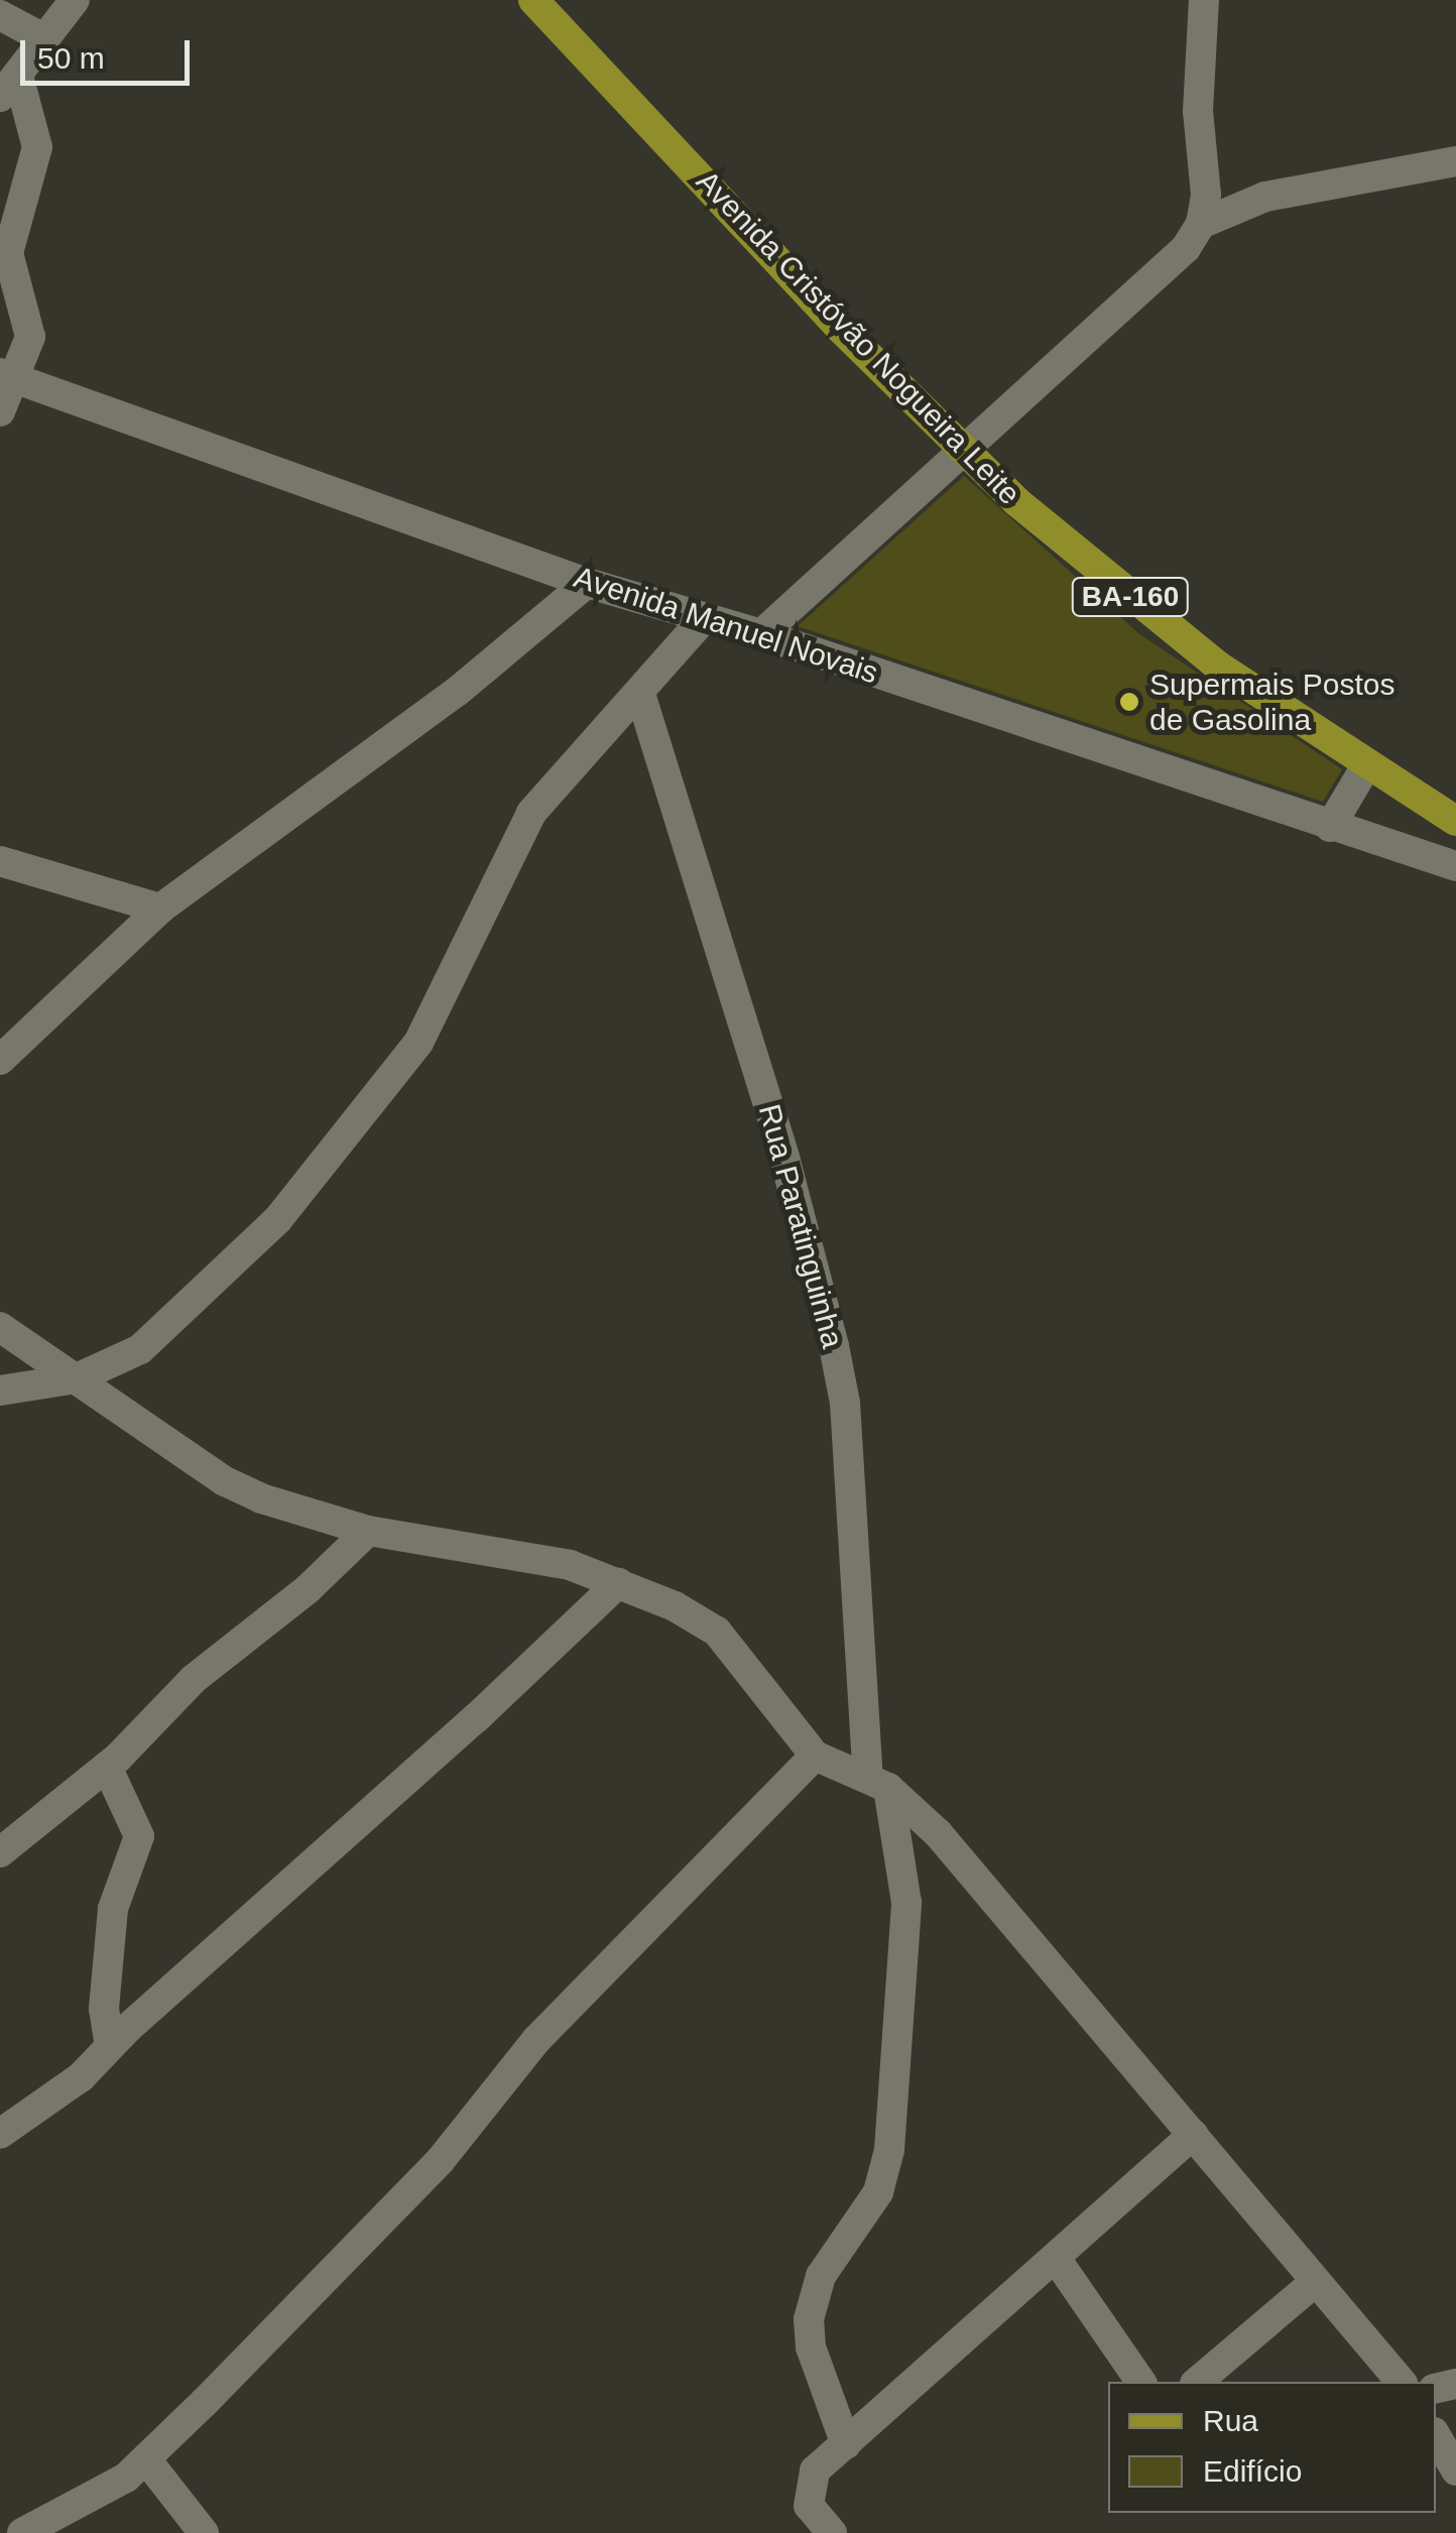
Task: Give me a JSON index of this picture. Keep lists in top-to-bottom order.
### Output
{
  "streets": {
    "main road": ["Avenida Cristóvão Nogueira Leite", "BA-160"],
    "street": ["Avenida Manuel Novais", "Rua Paratinguinha"]
  },
  "places": ["Supermais Postos de Gasolina"],
  "legend": ["Rua", "Edifício"],
  "scale_bar": "50 m"
}
